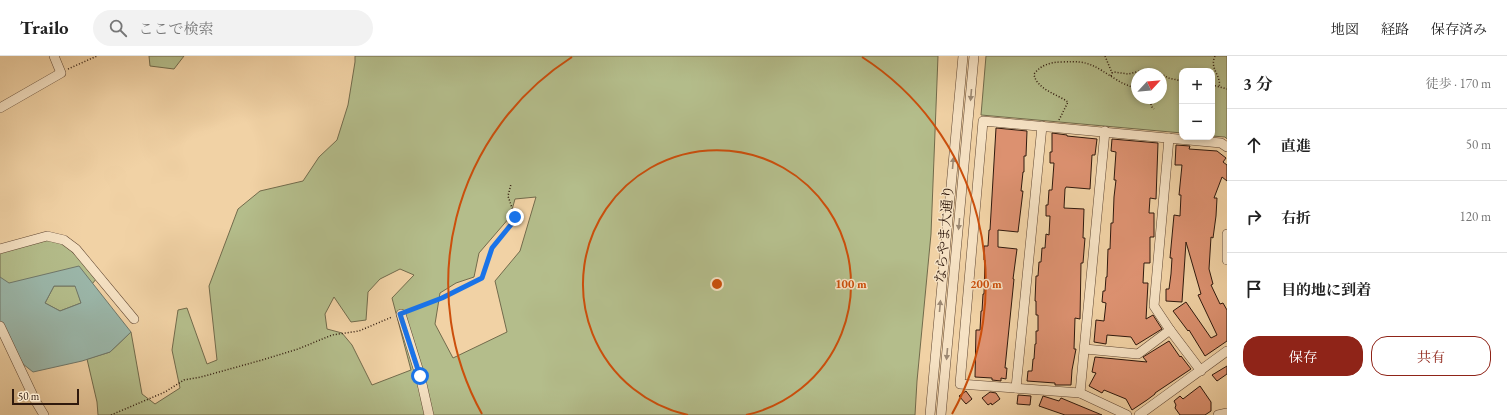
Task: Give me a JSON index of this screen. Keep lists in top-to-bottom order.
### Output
{
  "streets": {
    "street": ["ならやま大通り"]
  },
  "scale_bar": "50 m",
  "north": "top right",
  "page": {
    "header": "Trailo",
    "search": "ここで検索",
    "nav": ["地図", "経路", "保存済み"],
    "heading": ["3 分", "徒歩 · 170 m"],
    "map_buttons": ["+", "−"],
    "list": [
      ["直進", "50 m"],
      ["右折", "120 m"],
      "目的地に到着"
    ],
    "buttons": ["保存", "共有"],
    "scale": "50 m"
  },
  "rings": ["100 m", "200 m"]
}
